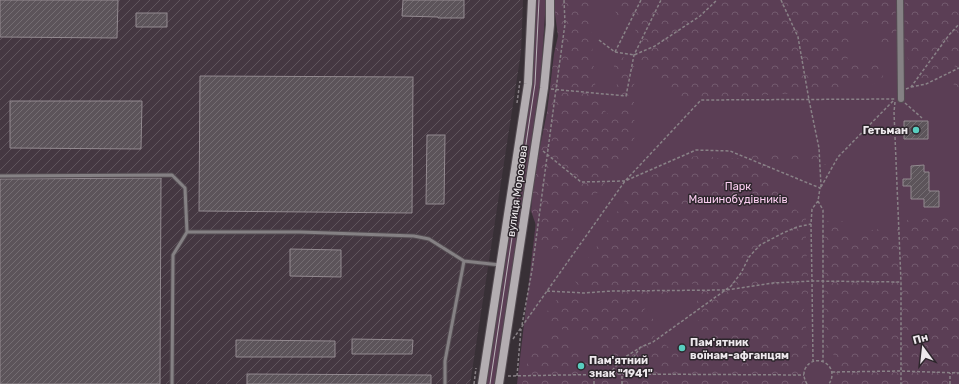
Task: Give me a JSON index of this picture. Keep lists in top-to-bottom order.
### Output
{
  "streets": {
    "main road": ["вулиця Морозова"]
  },
  "parks": ["Парк Машинобудівників"],
  "places": ["Гетьман", "Пам'ятник воїнам-афганцям", "Пам'ятний знак \"1941\""],
  "north": "top"
}
